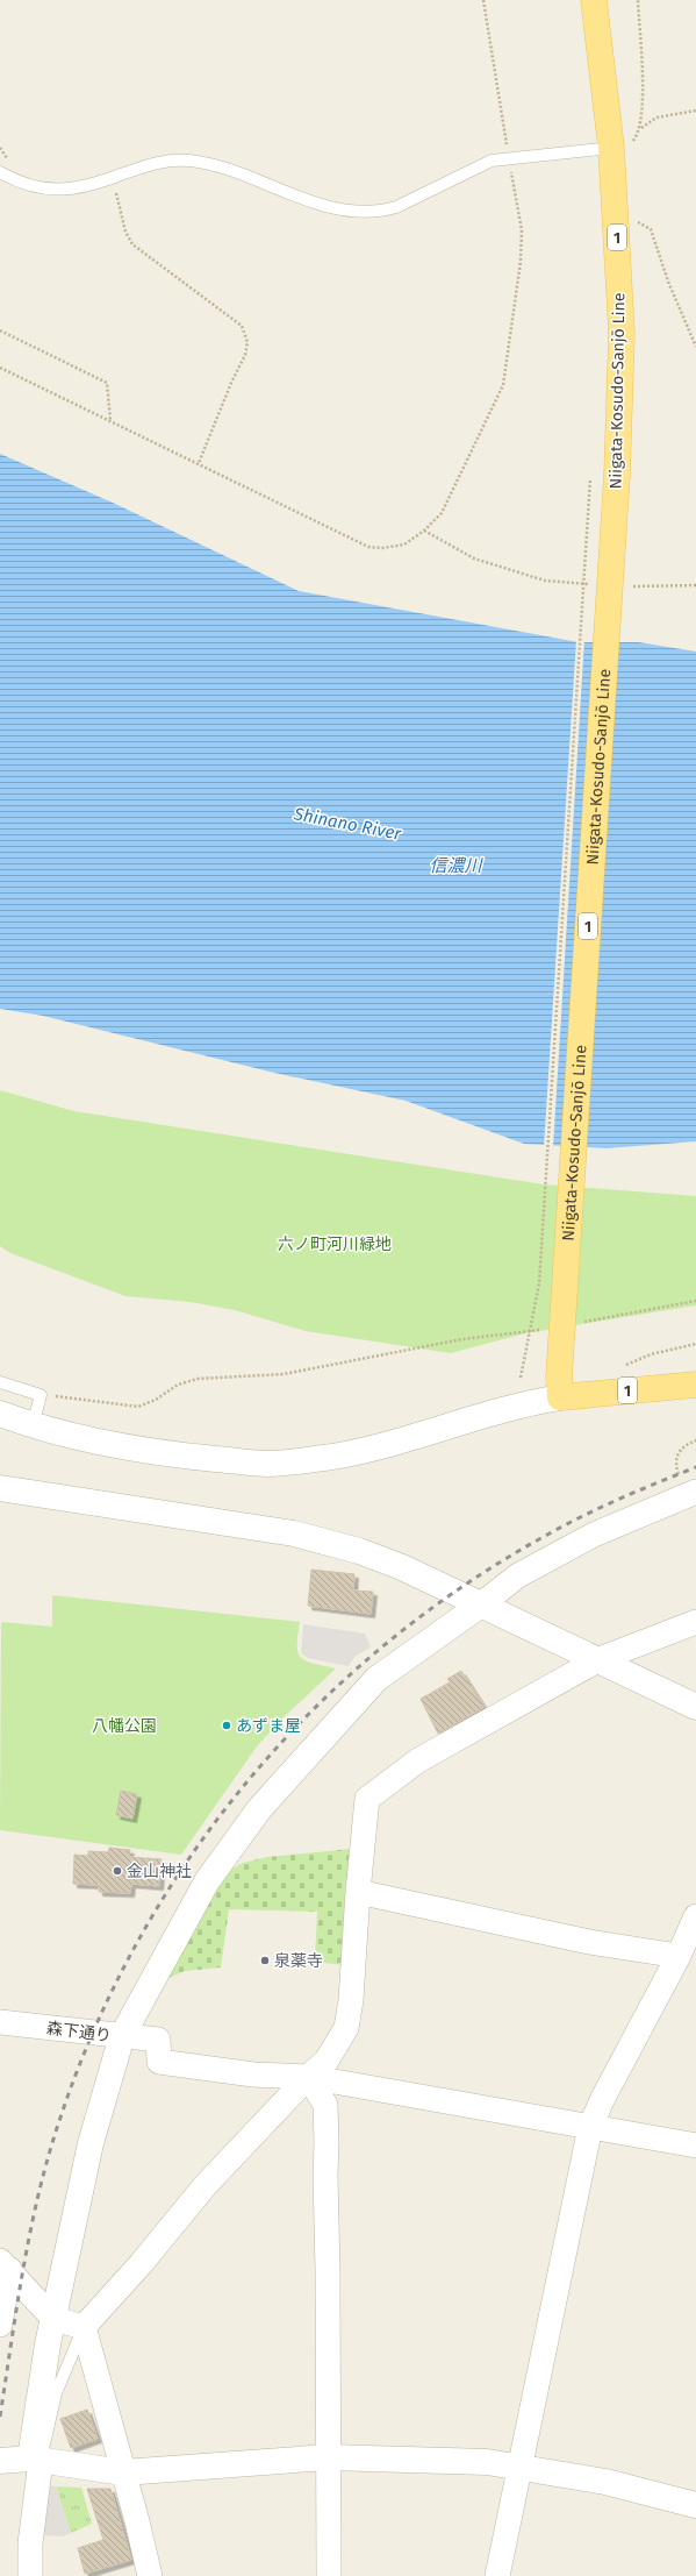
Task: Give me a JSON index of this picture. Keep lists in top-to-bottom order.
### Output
{
  "streets": {
    "main road": ["1", "Niigata-Kosudo-Sanjō Line"],
    "street": ["森下通り"]
  },
  "crossings": [
    ["1", "Niigata-Kosudo-Sanjō Line"]
  ],
  "water": ["Shinano River", "信濃川"],
  "parks": ["六ノ町河川緑地", "八幡公園"],
  "places": ["あずま屋", "金山神社", "泉薬寺"]
}
